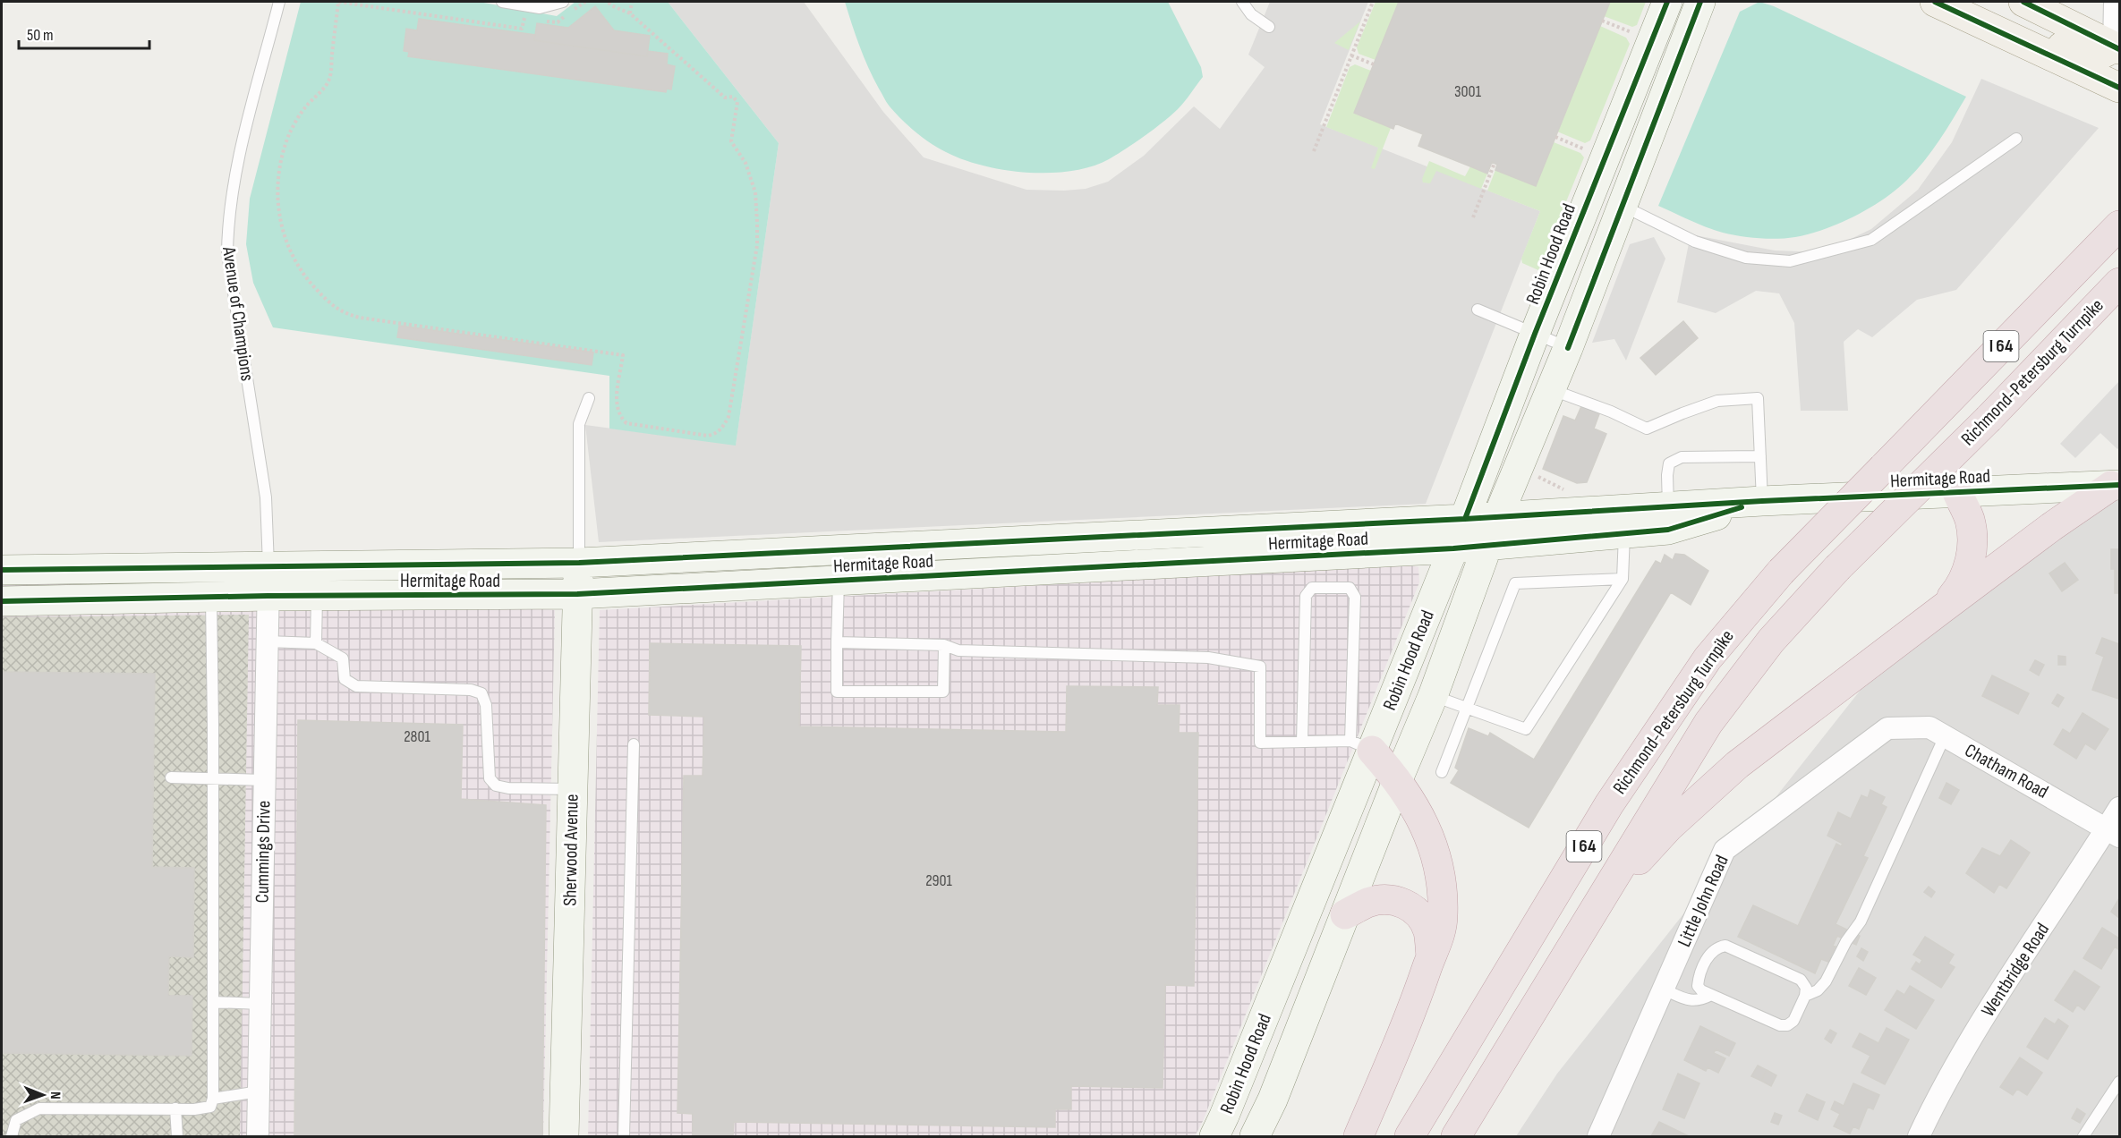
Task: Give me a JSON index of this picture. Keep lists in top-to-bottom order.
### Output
{
  "streets": {
    "highway": ["I 64", "Richmond-Petersburg Turnpike"],
    "street": [
      "Robin Hood Road",
      "Hermitage Road",
      "Chatham Road",
      "Sherwood Avenue",
      "Cummings Drive",
      "Little John Road",
      "Wentbridge Road"
    ],
    "lane": ["Avenue of Champions"]
  },
  "crossings": [
    ["Robin Hood Road", "Hermitage Road"],
    ["Avenue of Champions", "Hermitage Road"],
    ["Avenue of Champions", "Cummings Drive"],
    ["Hermitage Road", "Sherwood Avenue"],
    ["Hermitage Road", "Cummings Drive"],
    ["Chatham Road", "Little John Road"],
    ["Chatham Road", "Wentbridge Road"]
  ],
  "house_numbers": ["3001", "2801", "2901"],
  "scale_bar": "50 m",
  "north": "right"
}
